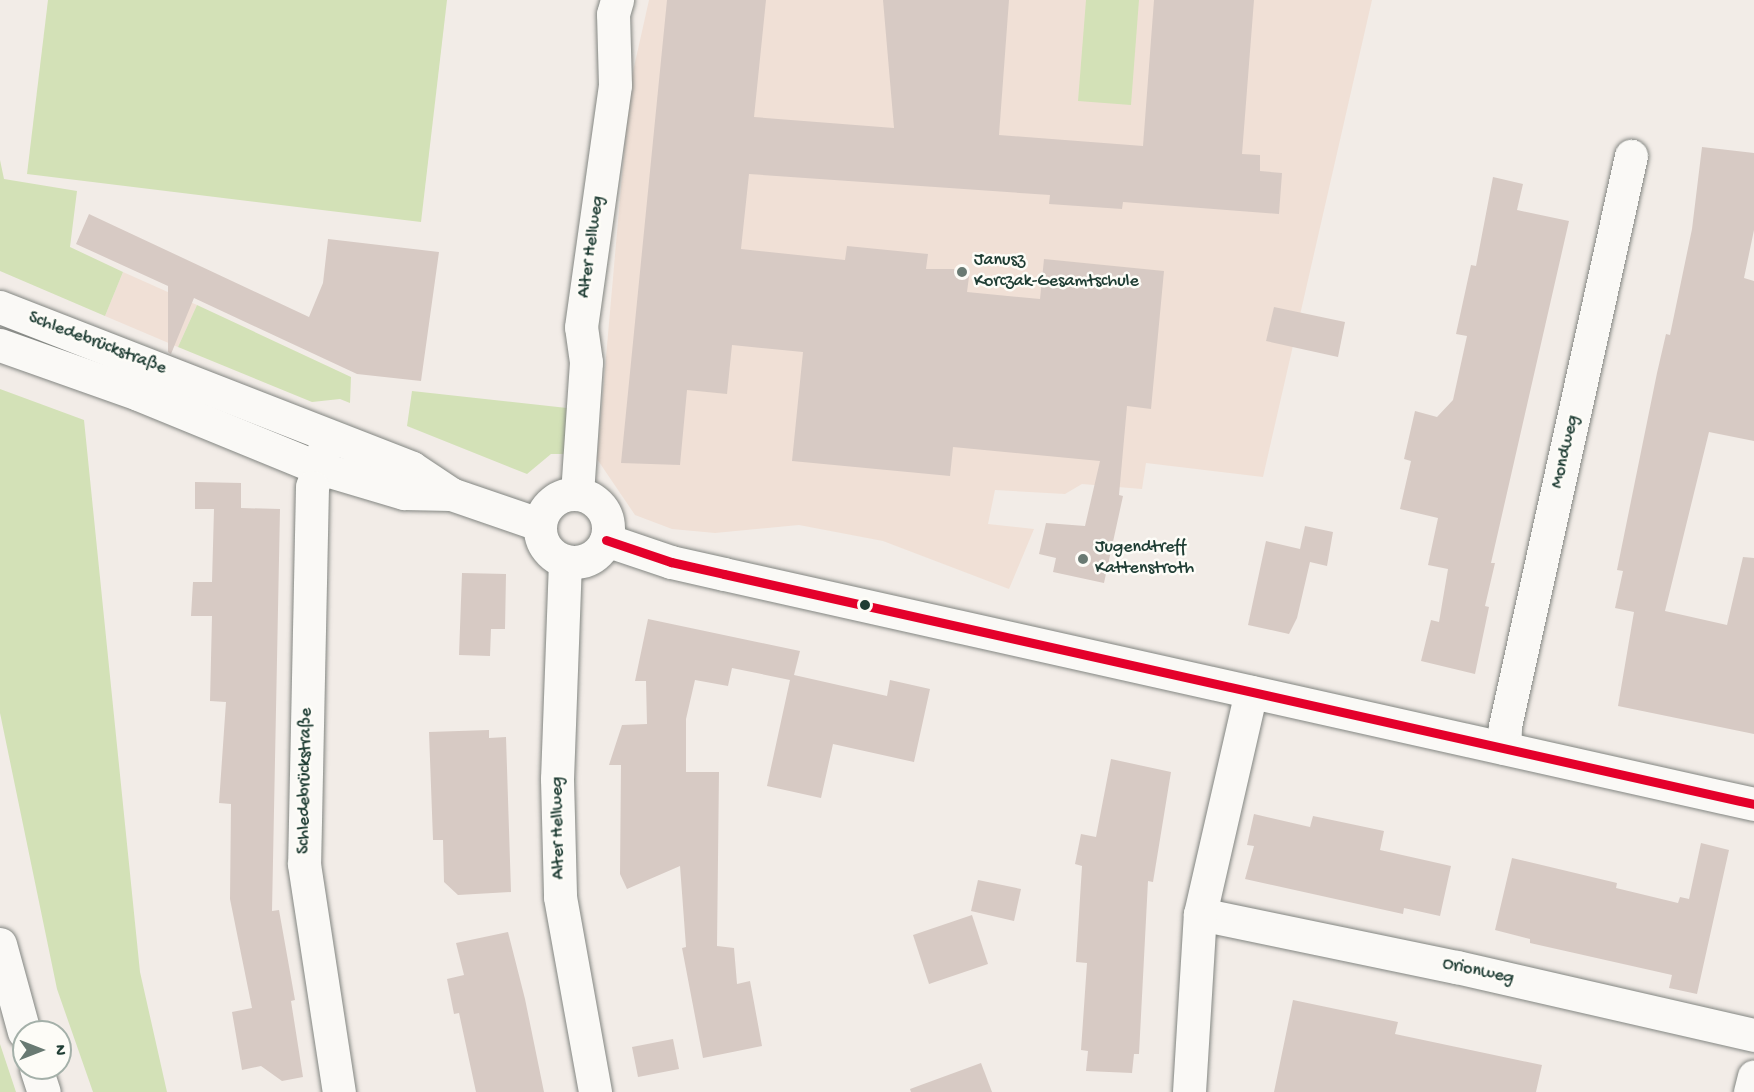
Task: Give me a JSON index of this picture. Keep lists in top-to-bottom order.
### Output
{
  "streets": {
    "street": [
      "Alter Hellweg",
      "Schledebrückstraße",
      "Mondweg",
      "Orionweg"
    ]
  },
  "crossings": [
    ["Alter Hellweg", "Schledebrückstraße"]
  ],
  "places": ["Janusz Korczak-Gesamtschule", "Jugendtreff Kattenstroth"],
  "north": "right"
}
